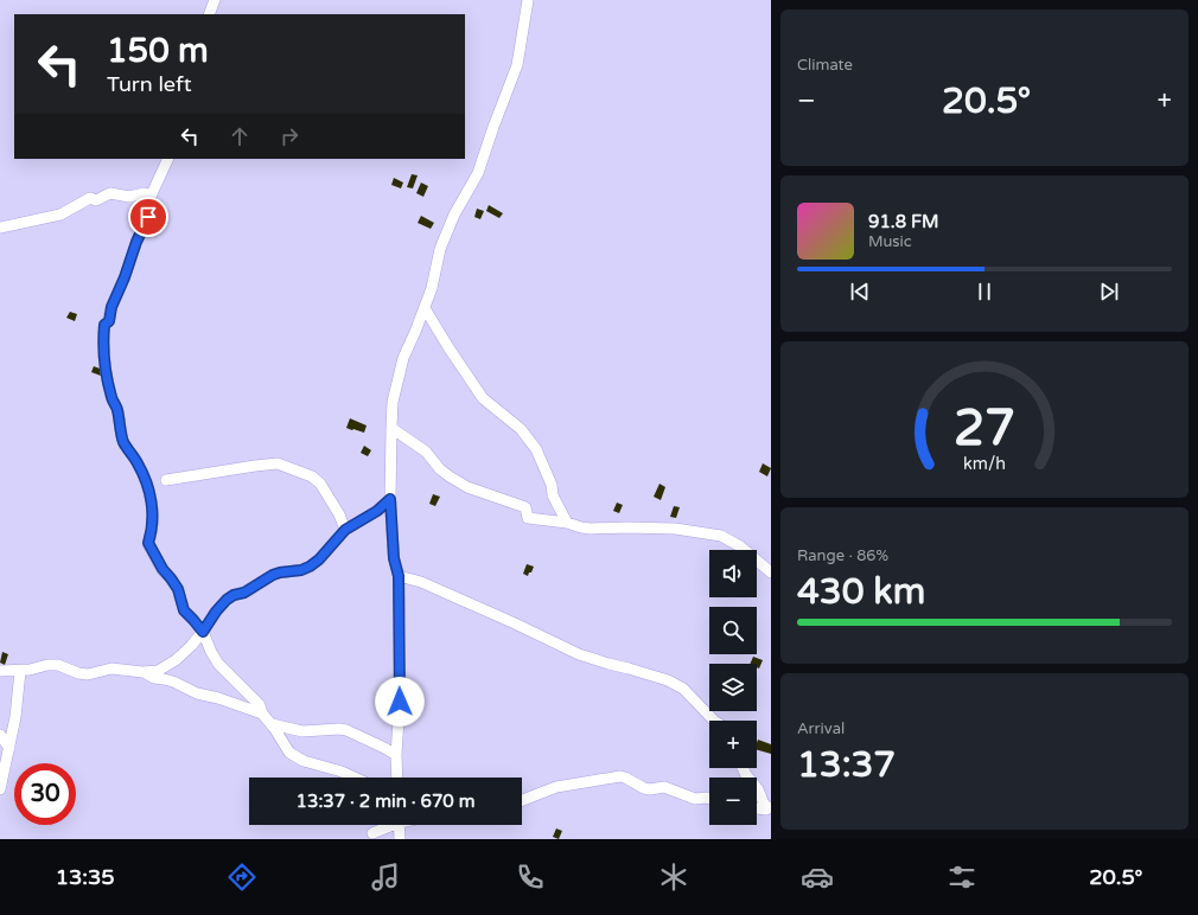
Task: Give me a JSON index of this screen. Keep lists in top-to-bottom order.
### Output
{
  "page": {
    "tile": [
      "Climate",
      ["Range · 86%", "430 km"],
      ["Arrival", "13:37"]
    ],
    "turn": ["150 m", "Turn left"],
    "heat": ["−", "20.5°", "+"],
    "song": ["91.8 FM", "Music"],
    "map_buttons": ["+", "−"],
    "limit": "30",
    "trip": "13:37 · 2 min · 670 m",
    "tabs": ["13:35", "20.5°"],
    "gauge": ["27", "km/h"]
  }
}
